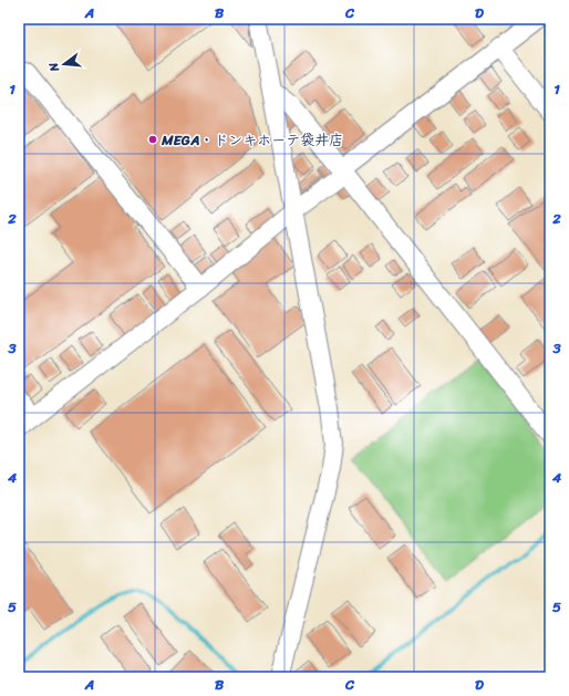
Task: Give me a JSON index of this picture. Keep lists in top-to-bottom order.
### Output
{
  "places": ["MEGA・ドンキホーテ袋井店"],
  "north": "left",
  "grid": {
    "columns": [
      "A",
      "B",
      "C",
      "D"
    ],
    "rows": [
      "1",
      "2",
      "3",
      "4",
      "5"
    ]
  }
}
